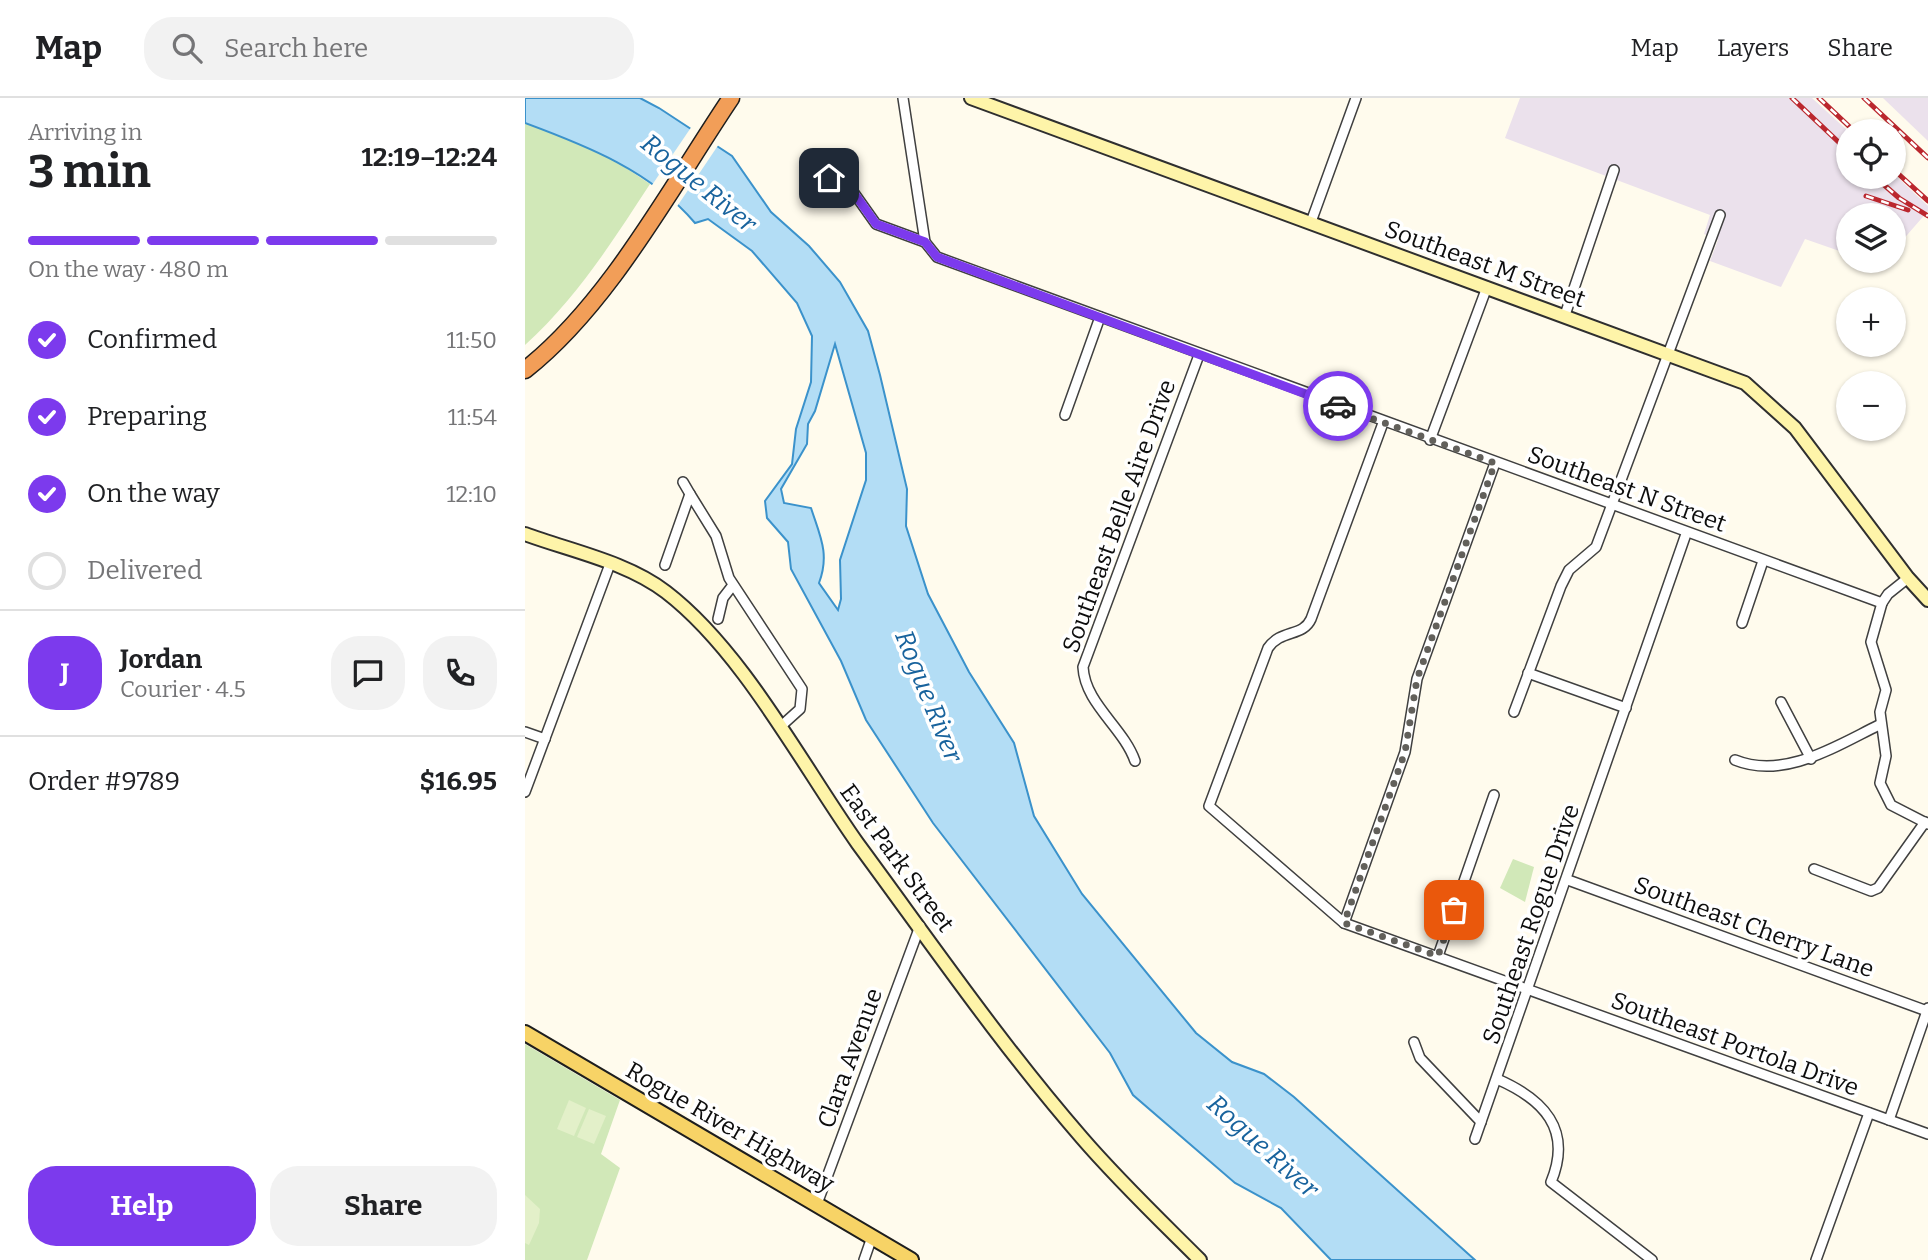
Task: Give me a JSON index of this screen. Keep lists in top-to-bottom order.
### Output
{
  "streets": {
    "main road": ["Rogue River Highway"],
    "street": [
      "Southeast M Street",
      "Southeast N Street",
      "Southeast Belle Aire Drive",
      "East Park Street",
      "Southeast Rogue Drive",
      "Southeast Cherry Lane",
      "Southeast Portola Drive",
      "Clara Avenue"
    ]
  },
  "crossings": [
    ["Southeast N Street", "Southeast Belle Aire Drive"],
    ["Southeast N Street", "Southeast Rogue Drive"],
    ["East Park Street", "Clara Avenue"],
    ["Southeast Rogue Drive", "Southeast Cherry Lane"],
    ["Southeast Rogue Drive", "Southeast Portola Drive"],
    ["Clara Avenue", "Rogue River Highway"]
  ],
  "water": ["Rogue River"],
  "page": {
    "header": "Map",
    "search": "Search here",
    "nav": ["Map", "Layers", "Share"],
    "heading": ["3 min", "Arriving in", "12:19–12:24"],
    "panel": [
      "Jordan",
      "Courier · 4.5",
      "Order #9789",
      "$16.95"
    ],
    "map_buttons": ["+", "−"],
    "bar": "On the way · 480 m",
    "list": [
      ["Confirmed", "11:50"],
      ["Preparing", "11:54"],
      ["On the way", "12:10"],
      "Delivered"
    ],
    "round": "J",
    "buttons": ["Help", "Share"]
  }
}
